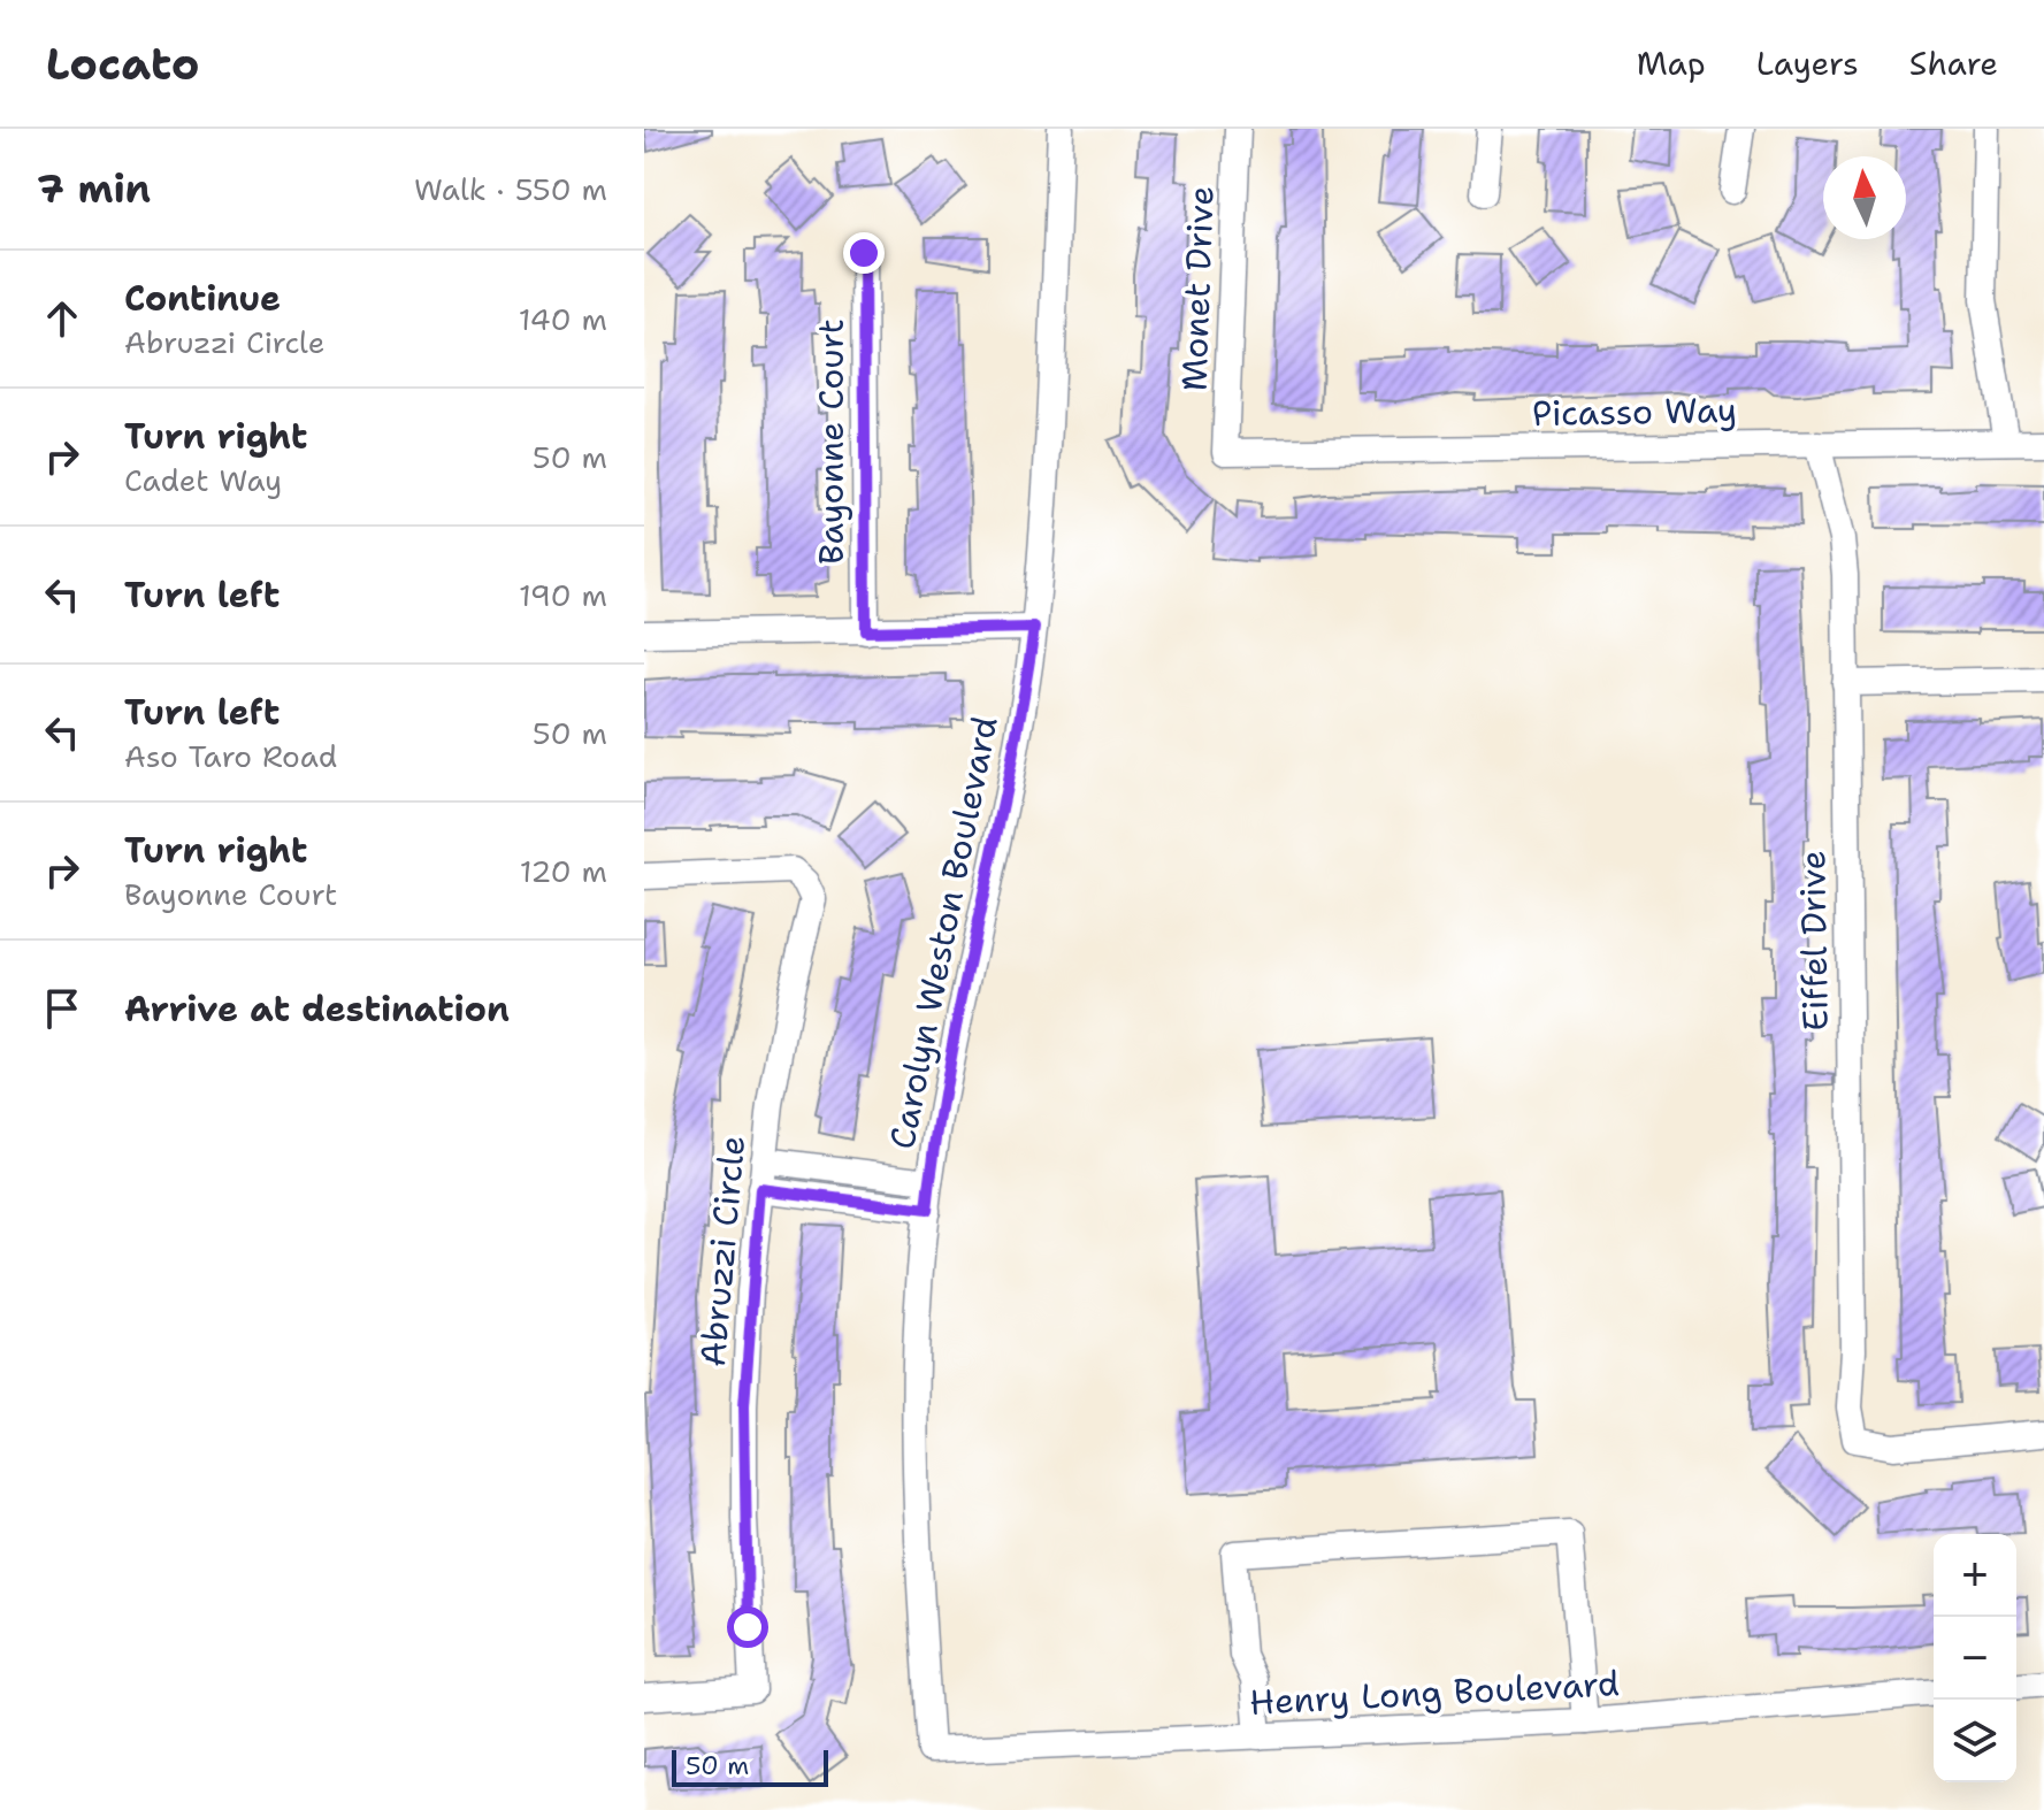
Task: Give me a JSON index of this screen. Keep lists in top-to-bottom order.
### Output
{
  "streets": {
    "street": [
      "Monet Drive",
      "Picasso Way",
      "Bayonne Court",
      "Carolyn Weston Boulevard",
      "Eiffel Drive",
      "Abruzzi Circle",
      "Henry Long Boulevard"
    ]
  },
  "crossings": [
    ["Monet Drive", "Picasso Way"],
    ["Picasso Way", "Eiffel Drive"],
    ["Carolyn Weston Boulevard", "Henry Long Boulevard"]
  ],
  "scale_bar": "50 m",
  "north": "top",
  "page": {
    "header": "Locato",
    "nav": ["Map", "Layers", "Share"],
    "heading": ["7 min", "Walk · 550 m"],
    "list": [
      ["Continue", "Abruzzi Circle", "140 m"],
      ["Turn right", "Cadet Way", "50 m"],
      ["Turn left", "190 m"],
      ["Turn left", "Aso Taro Road", "50 m"],
      ["Turn right", "Bayonne Court", "120 m"],
      "Arrive at destination"
    ],
    "map_buttons": ["+", "−"],
    "scale": "50 m"
  }
}
